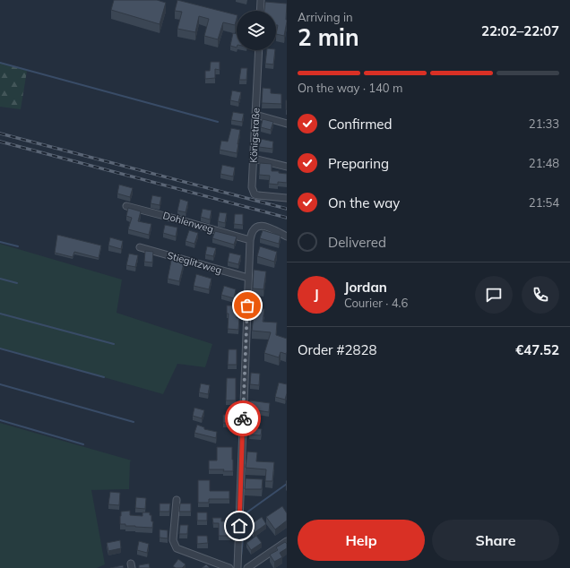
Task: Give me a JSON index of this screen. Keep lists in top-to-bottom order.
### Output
{
  "streets": {
    "street": ["Königstraße", "Dohlenweg", "Stieglitzweg"]
  },
  "page": {
    "heading": ["2 min", "Arriving in", "22:02–22:07"],
    "panel": [
      "Jordan",
      "Courier · 4.6",
      "Order #2828",
      "€47.52"
    ],
    "bar": "On the way · 140 m",
    "list": [
      ["Confirmed", "21:33"],
      ["Preparing", "21:48"],
      ["On the way", "21:54"],
      "Delivered"
    ],
    "round": "J",
    "buttons": ["Help", "Share"]
  }
}
